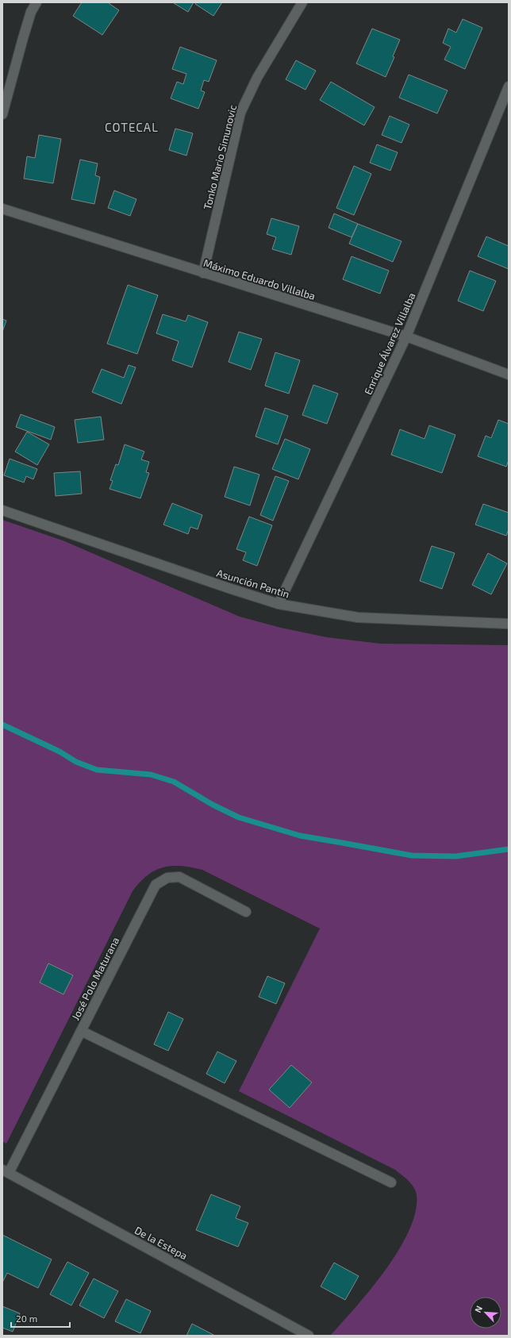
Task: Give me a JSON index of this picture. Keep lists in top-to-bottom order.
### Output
{
  "streets": {
    "street": [
      "Tonko Mario Simunovic",
      "Máximo Eduardo Villalba",
      "Enrique Álvarez Villalba",
      "Asunción Pantin",
      "José Polo Maturana",
      "De la Estepa"
    ]
  },
  "crossings": [
    ["Tonko Mario Simunovic", "Máximo Eduardo Villalba"],
    ["Máximo Eduardo Villalba", "Enrique Álvarez Villalba"],
    ["Enrique Álvarez Villalba", "Asunción Pantin"],
    ["José Polo Maturana", "De la Estepa"]
  ],
  "districts": ["COTECAL"],
  "scale_bar": "20 m",
  "north": "top left"
}
